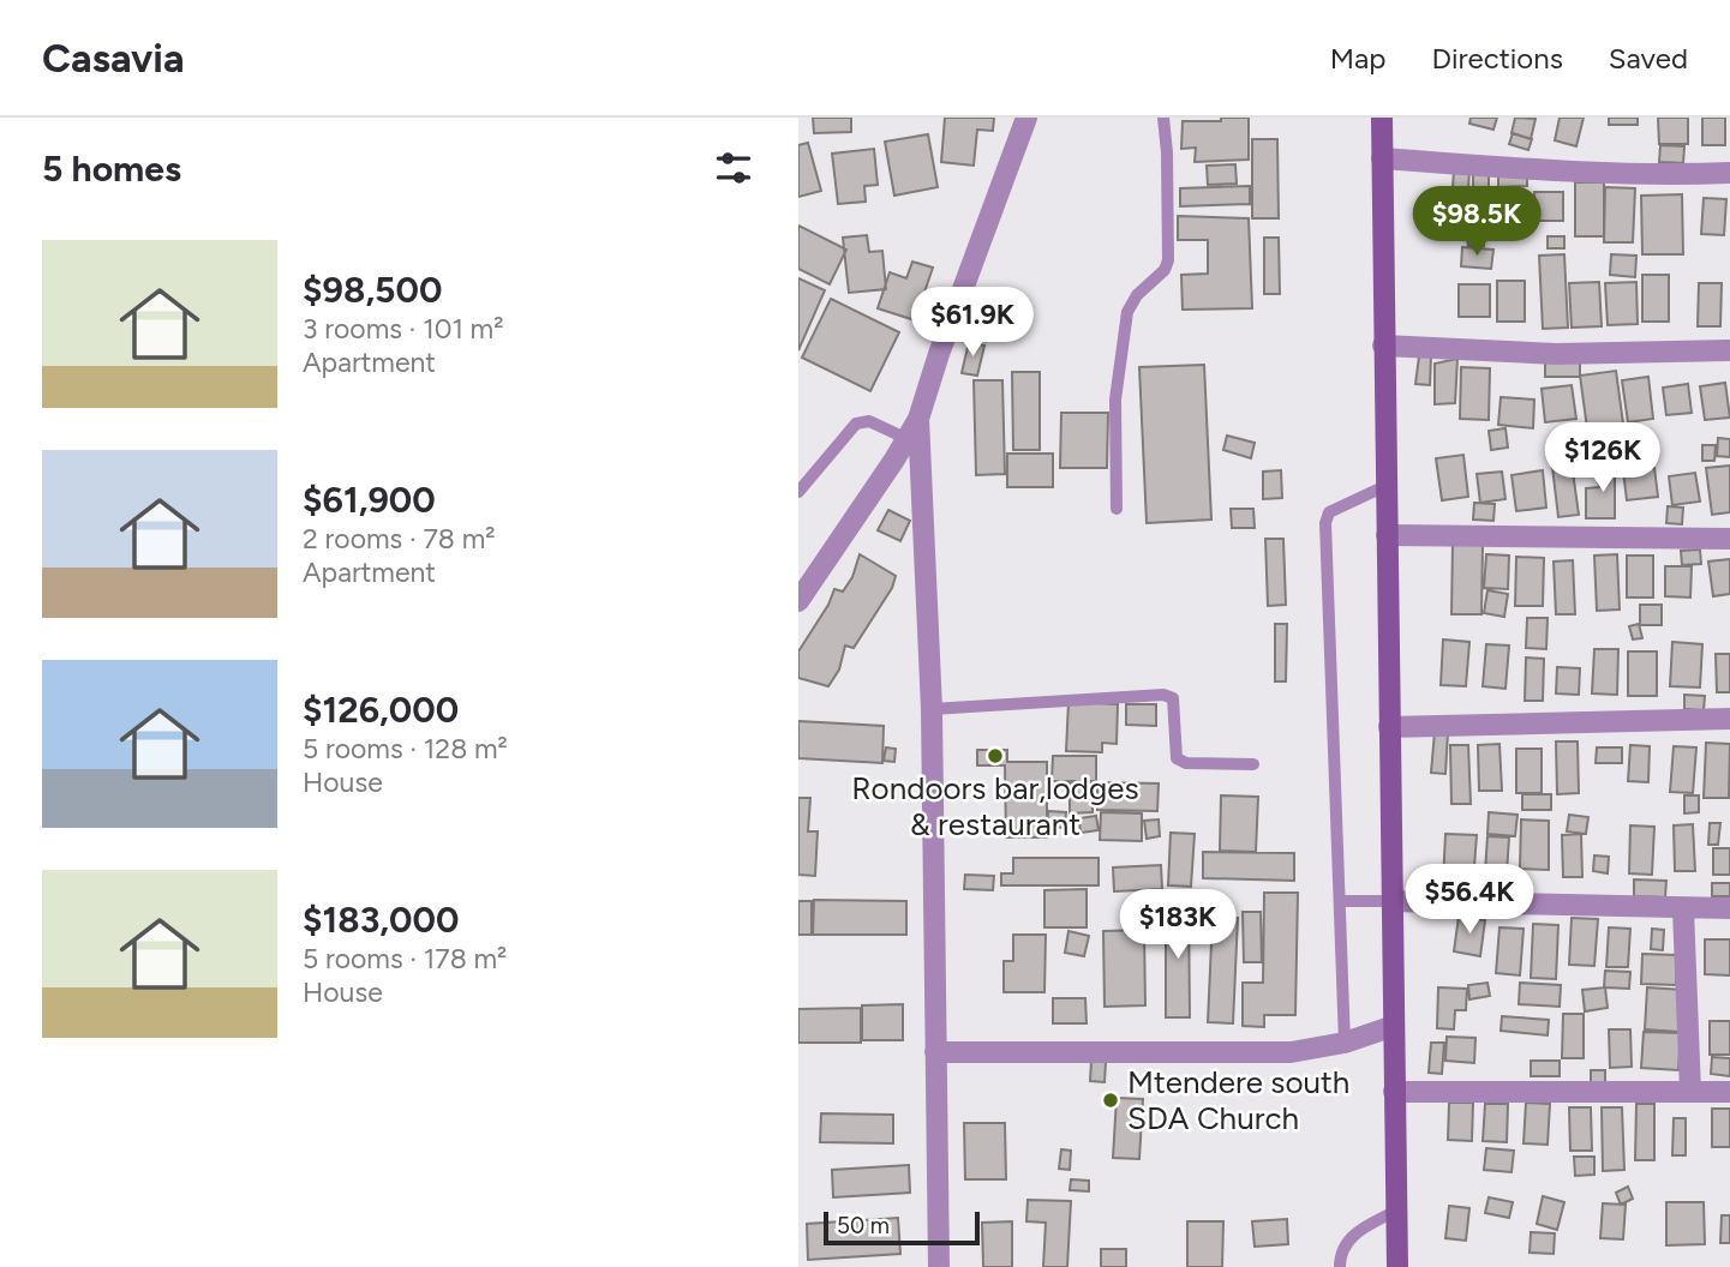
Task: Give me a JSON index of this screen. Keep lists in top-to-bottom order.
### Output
{
  "places": ["Rondoors bar,lodges & restaurant", "Mtendere south SDA Church"],
  "scale_bar": "50 m",
  "page": {
    "header": "Casavia",
    "nav": ["Map", "Directions", "Saved"],
    "heading": "5 homes",
    "price": [
      "$98.5K",
      "$61.9K",
      "$126K",
      "$56.4K",
      "$183K"
    ],
    "list": [
      {
        "name": "$98,500",
        "note": "3 rooms · 101 m² · Apartment"
      },
      {
        "name": "$61,900",
        "note": "2 rooms · 78 m² · Apartment"
      },
      {
        "name": "$126,000",
        "note": "5 rooms · 128 m² · House"
      },
      {
        "name": "$183,000",
        "note": "5 rooms · 178 m² · House"
      }
    ],
    "scale": "50 m"
  }
}
